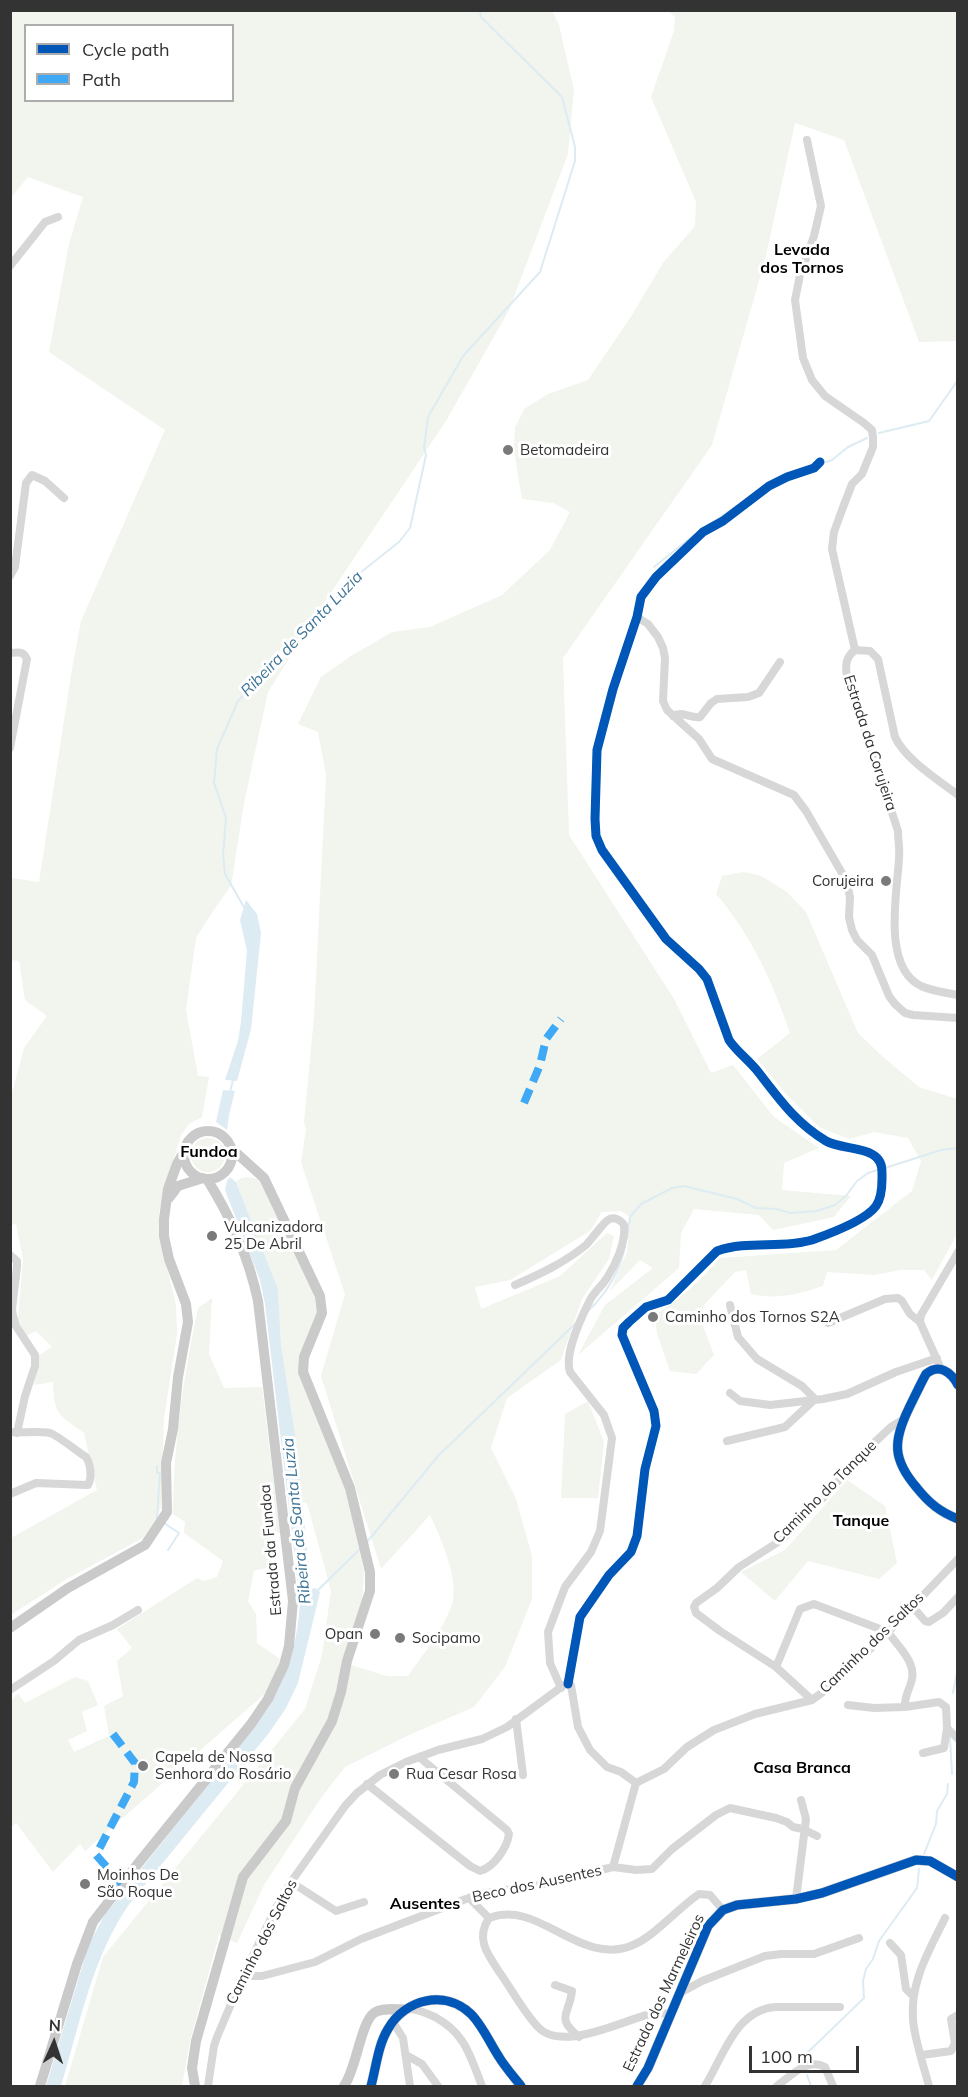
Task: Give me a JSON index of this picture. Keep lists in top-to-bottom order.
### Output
{
  "streets": {
    "main road": ["Estrada da Fundoa", "Estrada dos Marmeleiros"],
    "street": [
      "Estrada da Corujeira",
      "Caminho do Tanque",
      "Caminho dos Saltos",
      "Beco dos Ausentes"
    ]
  },
  "crossings": [
    ["Caminho dos Saltos", "Beco dos Ausentes"]
  ],
  "districts": [
    "Levada dos Tornos",
    "Fundoa",
    "Tanque",
    "Casa Branca",
    "Ausentes"
  ],
  "water": ["Ribeira de Santa Luzia"],
  "places": [
    "Betomadeira",
    "Corujeira",
    "Vulcanizadora 25 De Abril",
    "Caminho dos Tornos S2A",
    "Opan",
    "Socipamo",
    "Capela de Nossa Senhora do Rosário",
    "Rua Cesar Rosa",
    "Moinhos De São Roque"
  ],
  "legend": ["Cycle path", "Path"],
  "scale_bar": "100 m",
  "north": "top"
}
